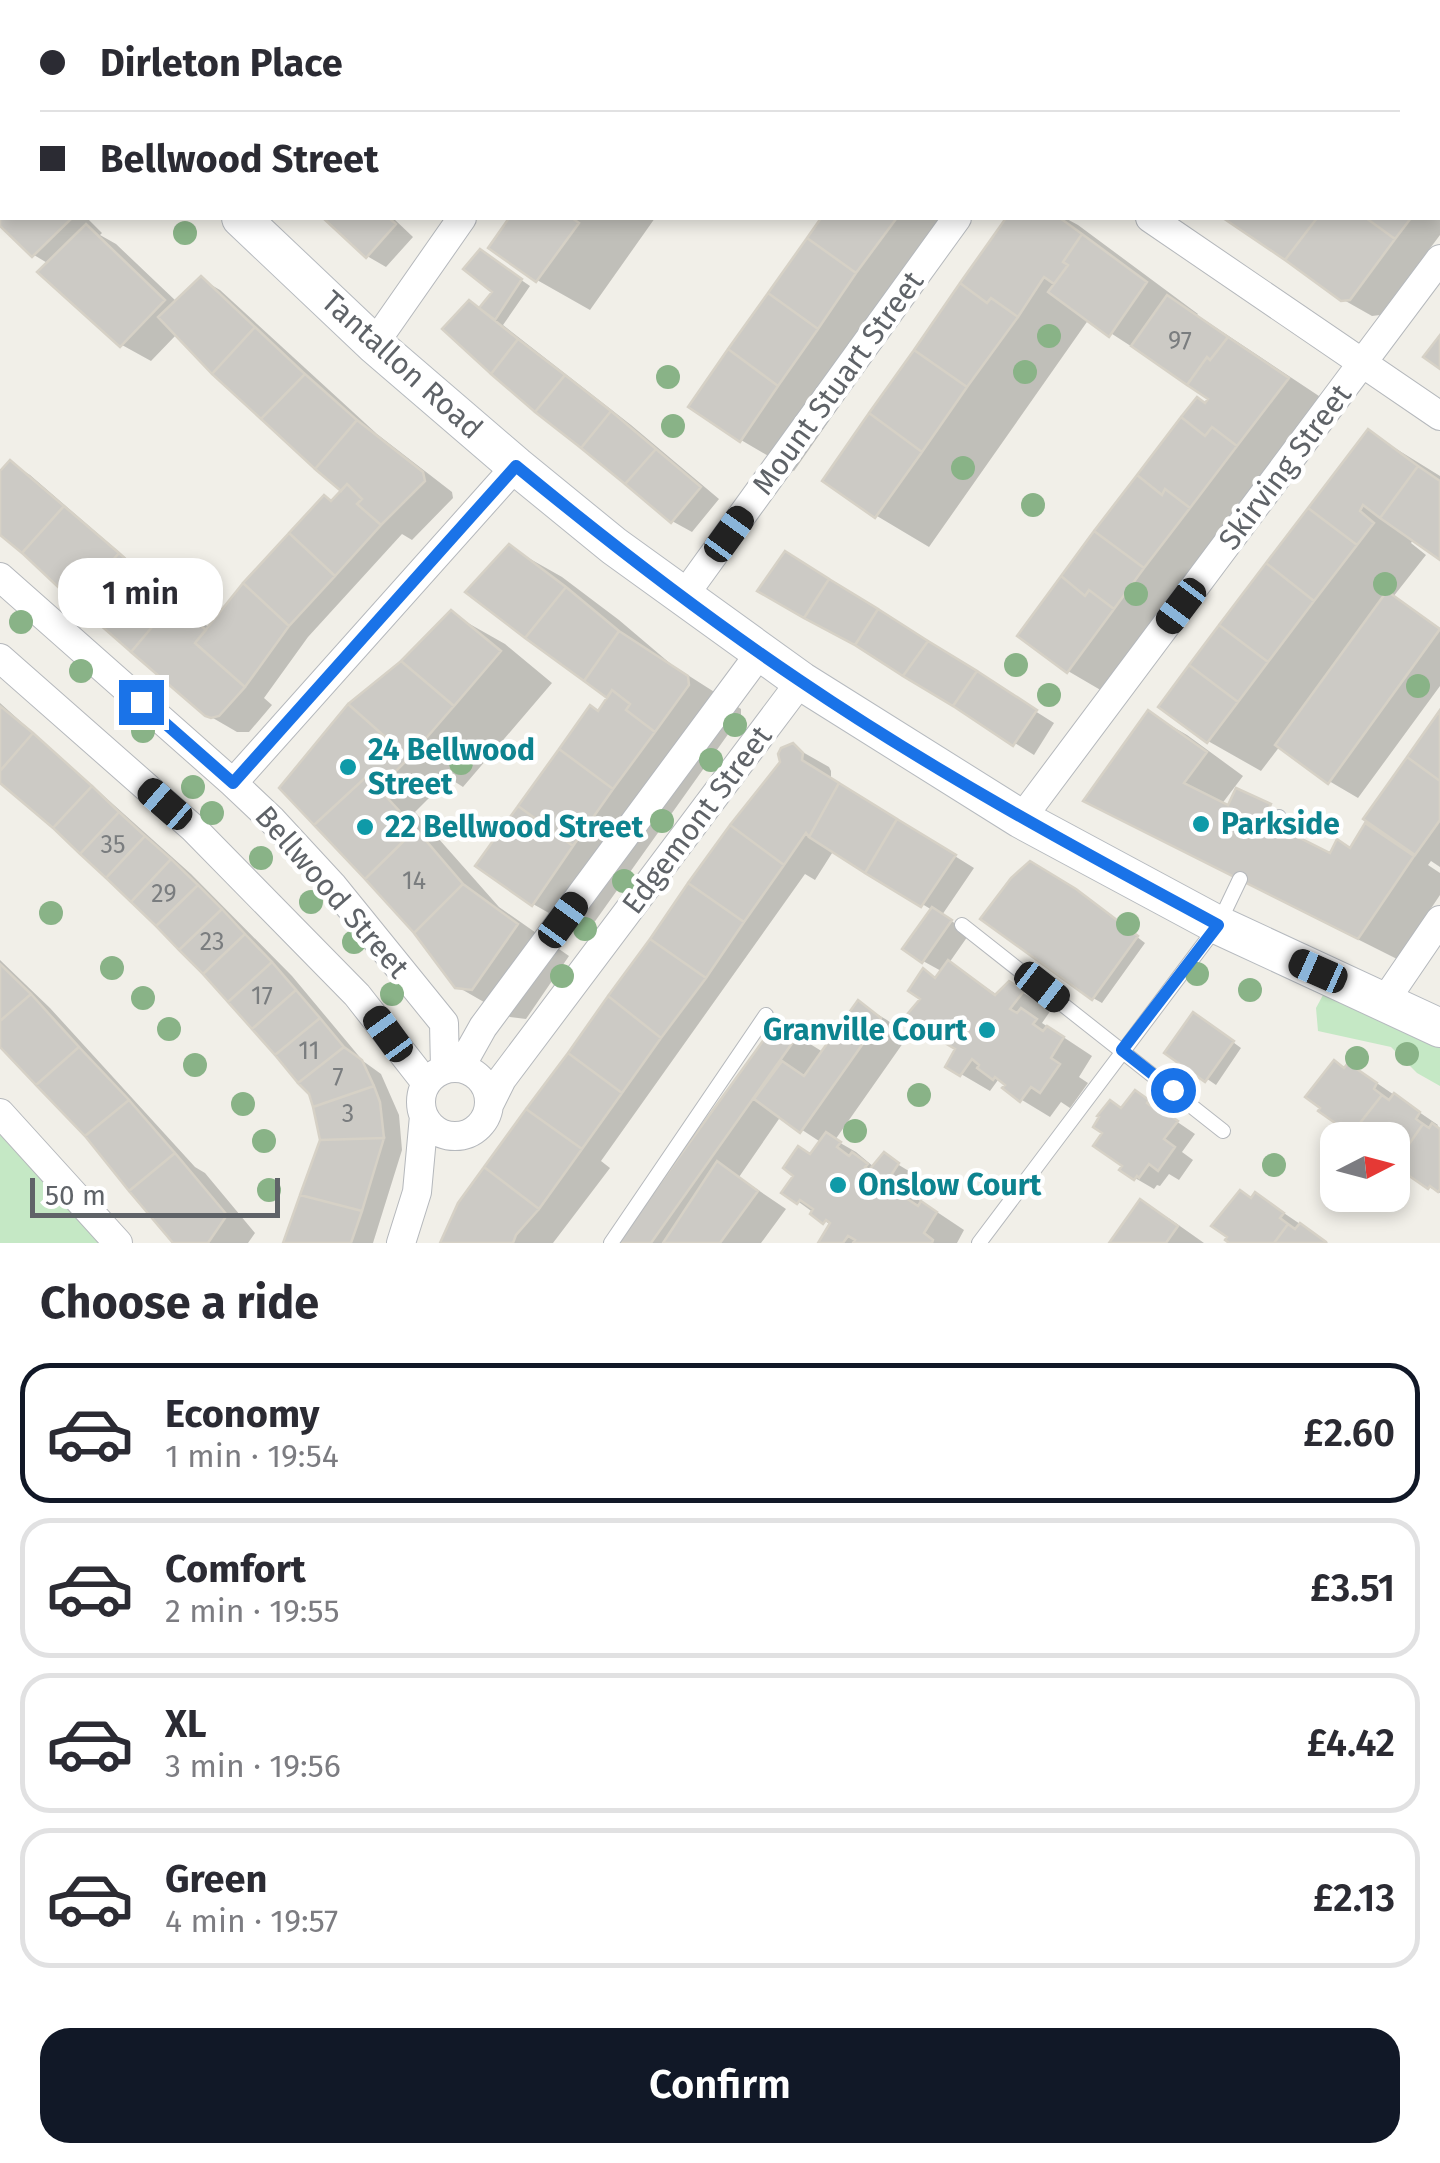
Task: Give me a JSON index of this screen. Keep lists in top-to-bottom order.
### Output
{
  "streets": {
    "street": [
      "Tantallon Road",
      "Mount Stuart Street",
      "Skirving Street",
      "Edgemont Street",
      "Bellwood Street"
    ]
  },
  "crossings": [
    ["Tantallon Road", "Mount Stuart Street"],
    ["Tantallon Road", "Skirving Street"],
    ["Tantallon Road", "Edgemont Street"],
    ["Edgemont Street", "Bellwood Street"]
  ],
  "places": [
    "24 Bellwood Street",
    "Parkside",
    "22 Bellwood Street",
    "Granville Court",
    "Onslow Court"
  ],
  "house_numbers": [
    "97",
    "35",
    "14",
    "29",
    "23",
    "17",
    "11",
    "7",
    "3"
  ],
  "scale_bar": "50 m",
  "north": "right",
  "page": {
    "banner": ["Dirleton Place", "Bellwood Street"],
    "bubble": "1 min",
    "scale": "50 m",
    "heading": "Choose a ride",
    "list": [
      {
        "name": "Economy",
        "note": "1 min · 19:54",
        "value": "£2.60"
      },
      {
        "name": "Comfort",
        "note": "2 min · 19:55",
        "value": "£3.51"
      },
      {
        "name": "XL",
        "note": "3 min · 19:56",
        "value": "£4.42"
      },
      {
        "name": "Green",
        "note": "4 min · 19:57",
        "value": "£2.13"
      }
    ],
    "buttons": "Confirm"
  }
}
